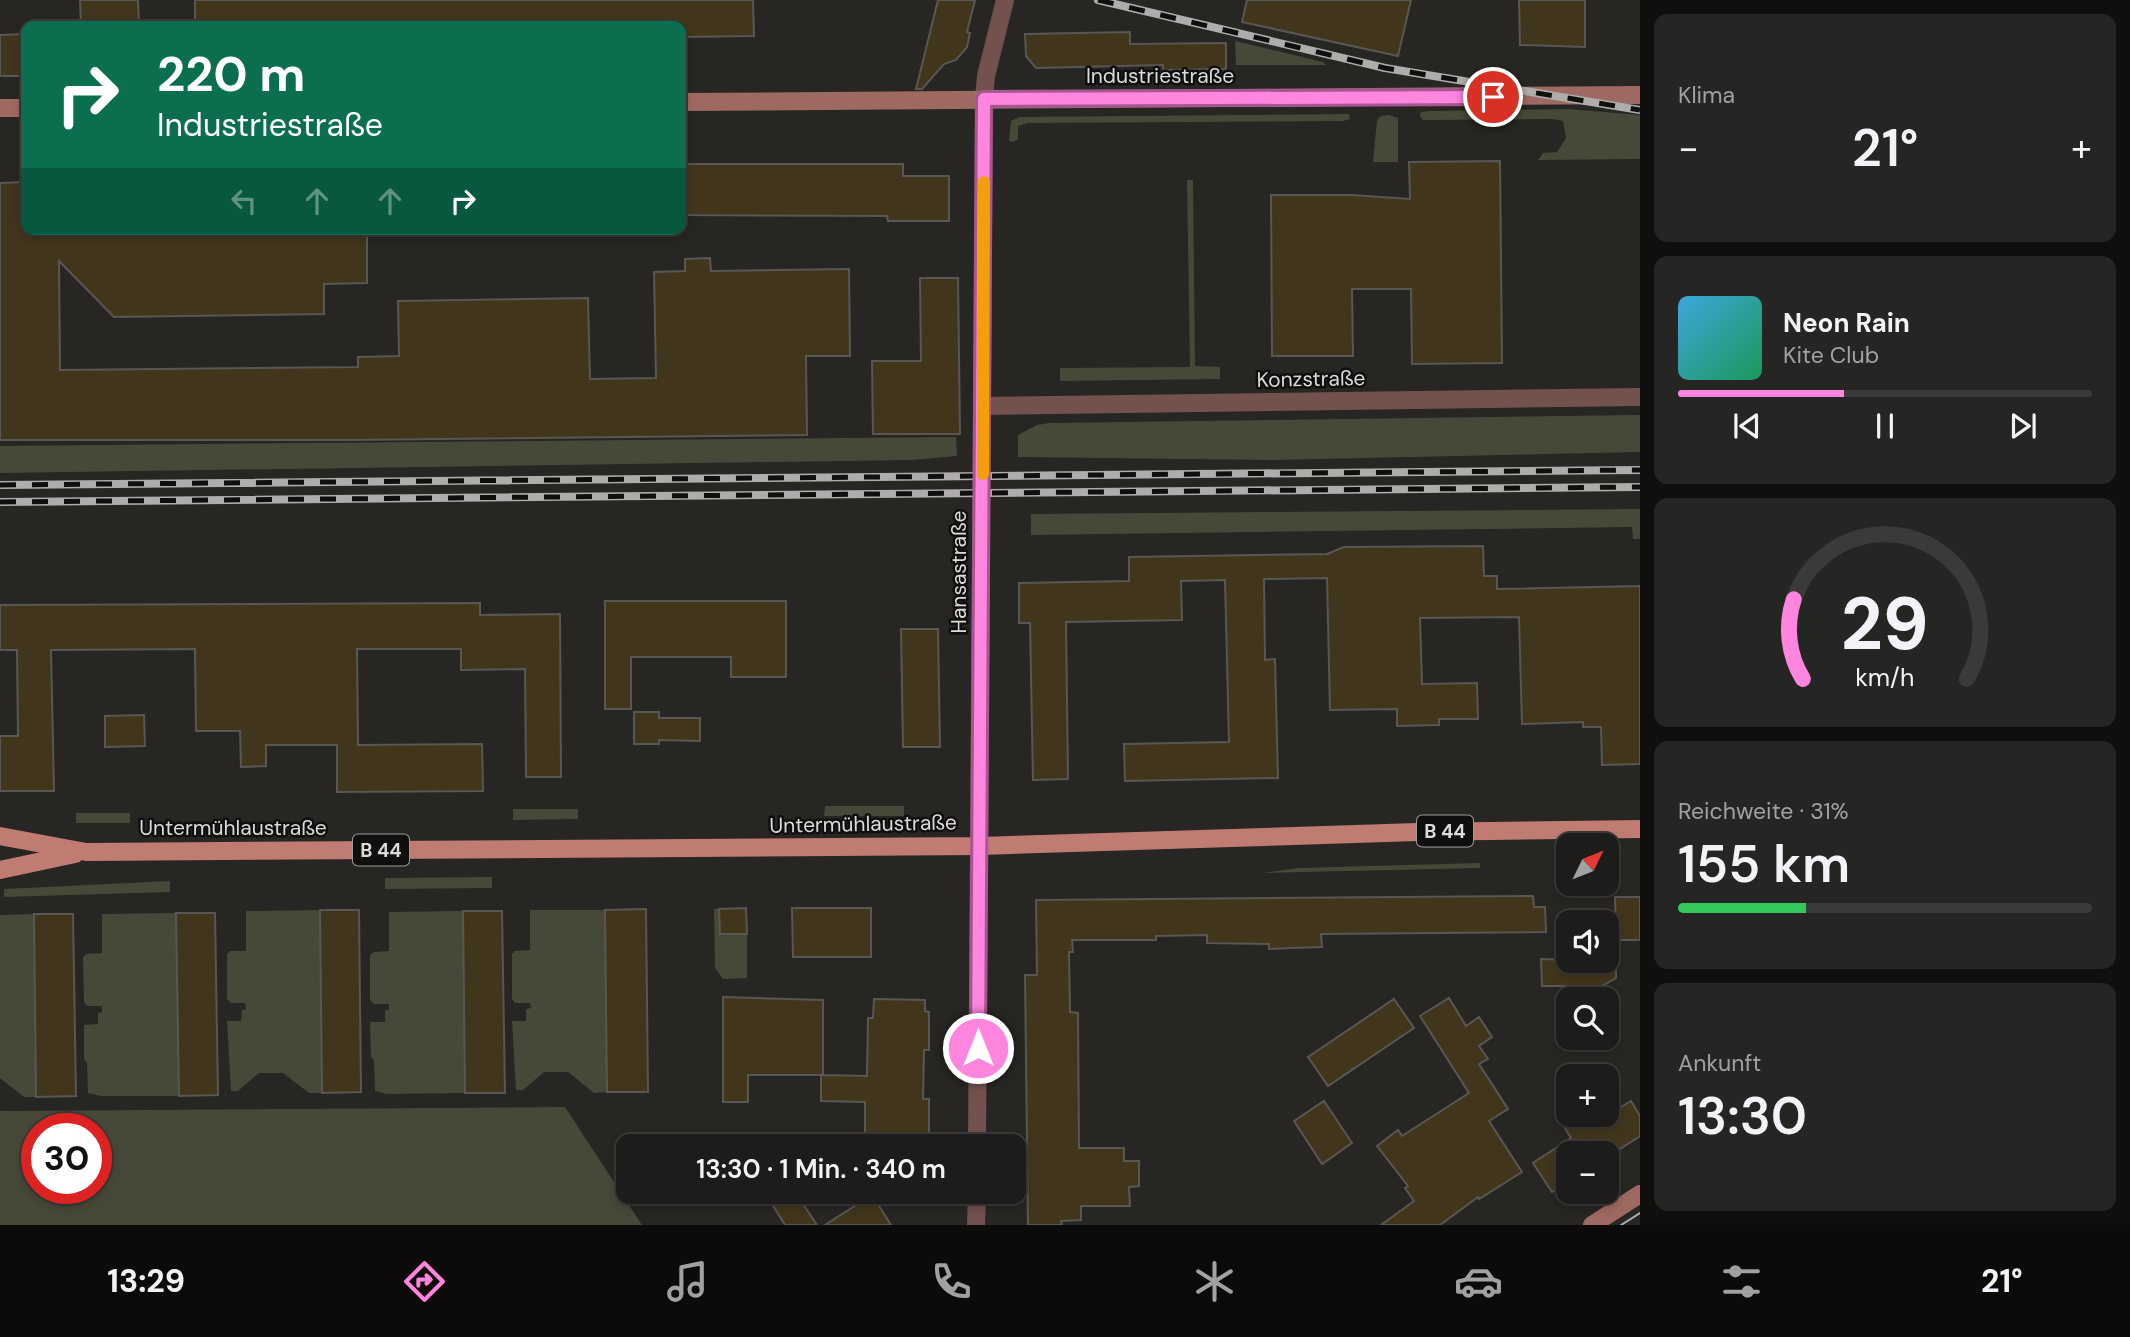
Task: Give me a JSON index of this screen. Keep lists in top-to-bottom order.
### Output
{
  "streets": {
    "main road": ["Untermühlaustraße", "B 44"],
    "street": ["Industriestraße", "Konzstraße", "Hansastraße"]
  },
  "crossings": [
    ["Industriestraße", "Hansastraße"],
    ["Konzstraße", "Hansastraße"],
    ["Hansastraße", "Untermühlaustraße"]
  ],
  "north": "top right",
  "page": {
    "tile": [
      "Klima",
      ["Reichweite · 31%", "155 km"],
      ["Ankunft", "13:30"]
    ],
    "turn": ["220 m", "Industriestraße"],
    "heat": ["−", "21°", "+"],
    "song": ["Neon Rain", "Kite Club"],
    "map_buttons": ["+", "−"],
    "limit": "30",
    "trip": "13:30 · 1 Min. · 340 m",
    "tabs": ["13:29", "21°"],
    "gauge": ["29", "km/h"]
  }
}
